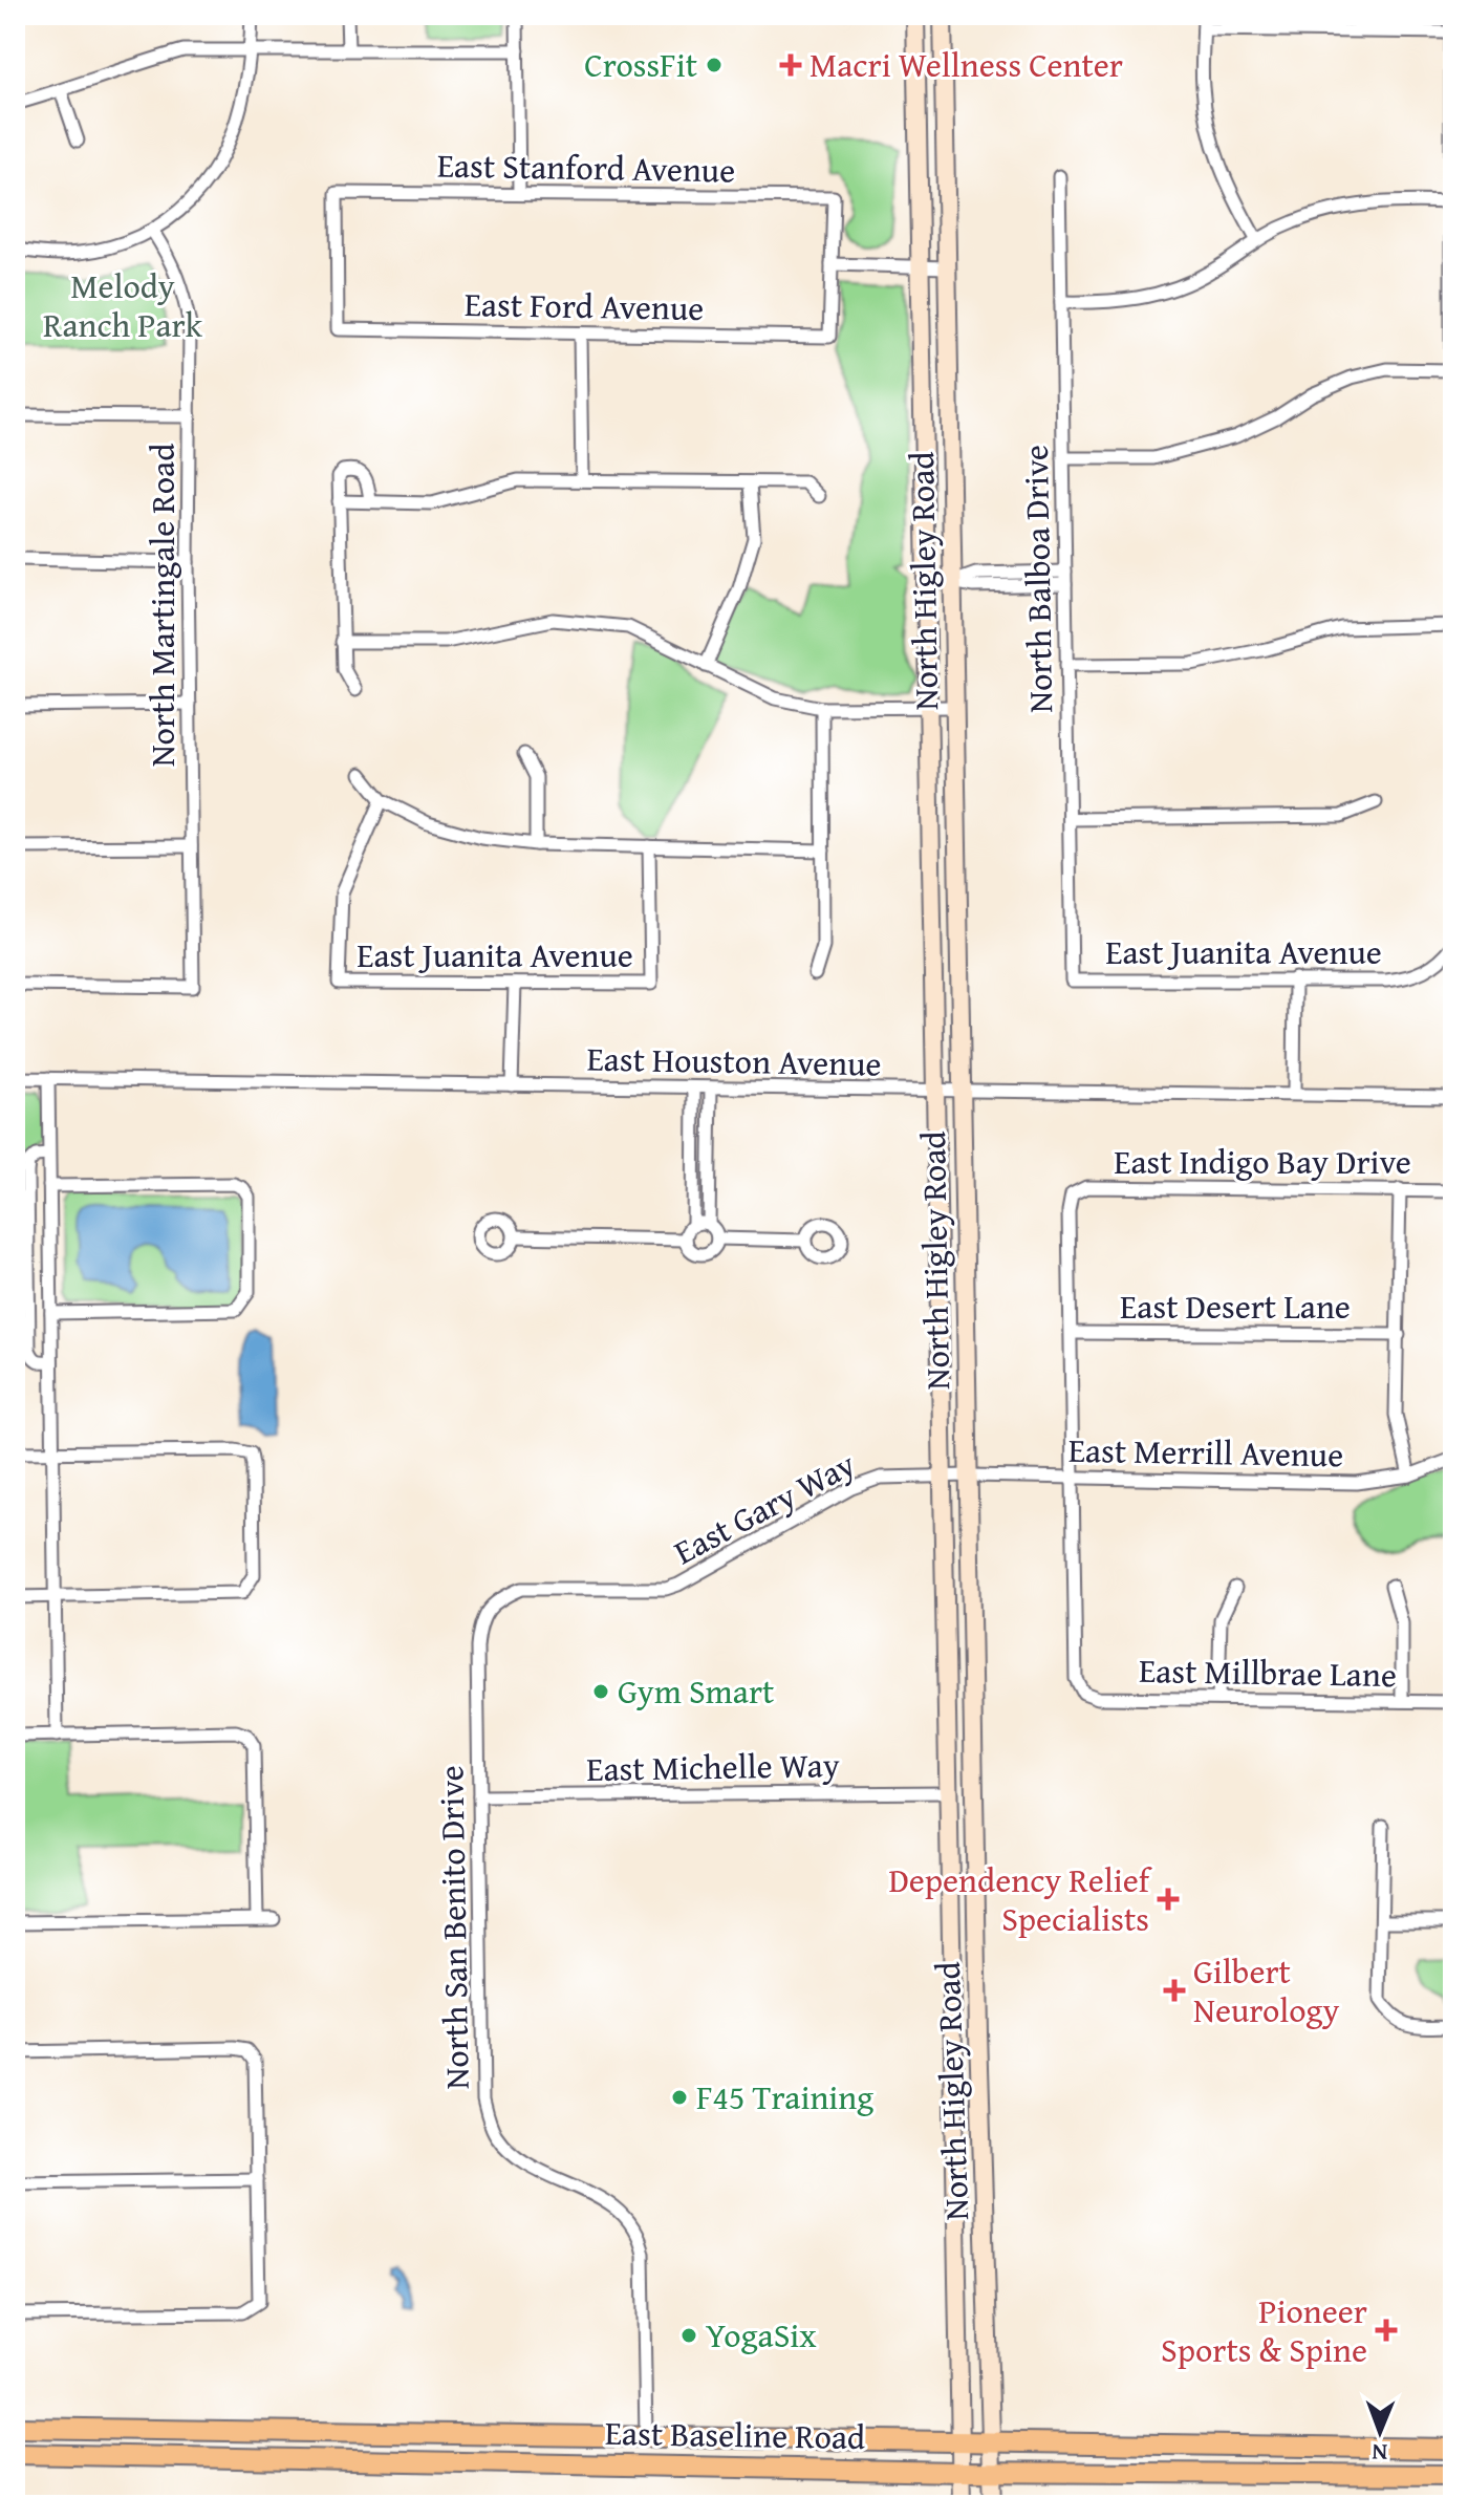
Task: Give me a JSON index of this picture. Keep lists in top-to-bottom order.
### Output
{
  "streets": {
    "main road": ["North Higley Road", "East Baseline Road"],
    "street": [
      "East Stanford Avenue",
      "East Ford Avenue",
      "North Balboa Drive",
      "North Martingale Road",
      "East Juanita Avenue",
      "East Houston Avenue",
      "East Indigo Bay Drive",
      "East Desert Lane",
      "East Merrill Avenue",
      "East Gary Way",
      "East Millbrae Lane",
      "East Michelle Way",
      "North San Benito Drive"
    ]
  },
  "crossings": [
    ["East Stanford Avenue", "East Ford Avenue"],
    ["North Balboa Drive", "East Juanita Avenue"],
    ["North Higley Road", "East Houston Avenue"],
    ["North Higley Road", "East Merrill Avenue"],
    ["North Higley Road", "East Gary Way"],
    ["North Higley Road", "East Michelle Way"],
    ["North Higley Road", "East Baseline Road"],
    ["East Indigo Bay Drive", "East Desert Lane"],
    ["East Merrill Avenue", "East Gary Way"],
    ["East Merrill Avenue", "East Millbrae Lane"],
    ["East Gary Way", "North San Benito Drive"],
    ["East Michelle Way", "North San Benito Drive"],
    ["North San Benito Drive", "East Baseline Road"]
  ],
  "parks": ["Melody Ranch Park"],
  "places": {
    "other": [
      "CrossFit",
      "Gym Smart",
      "F45 Training",
      "YogaSix"
    ],
    "health": [
      "Macri Wellness Center",
      "Dependency Relief Specialists",
      "Gilbert Neurology",
      "Pioneer Sports & Spine"
    ]
  },
  "north": "bottom"
}
